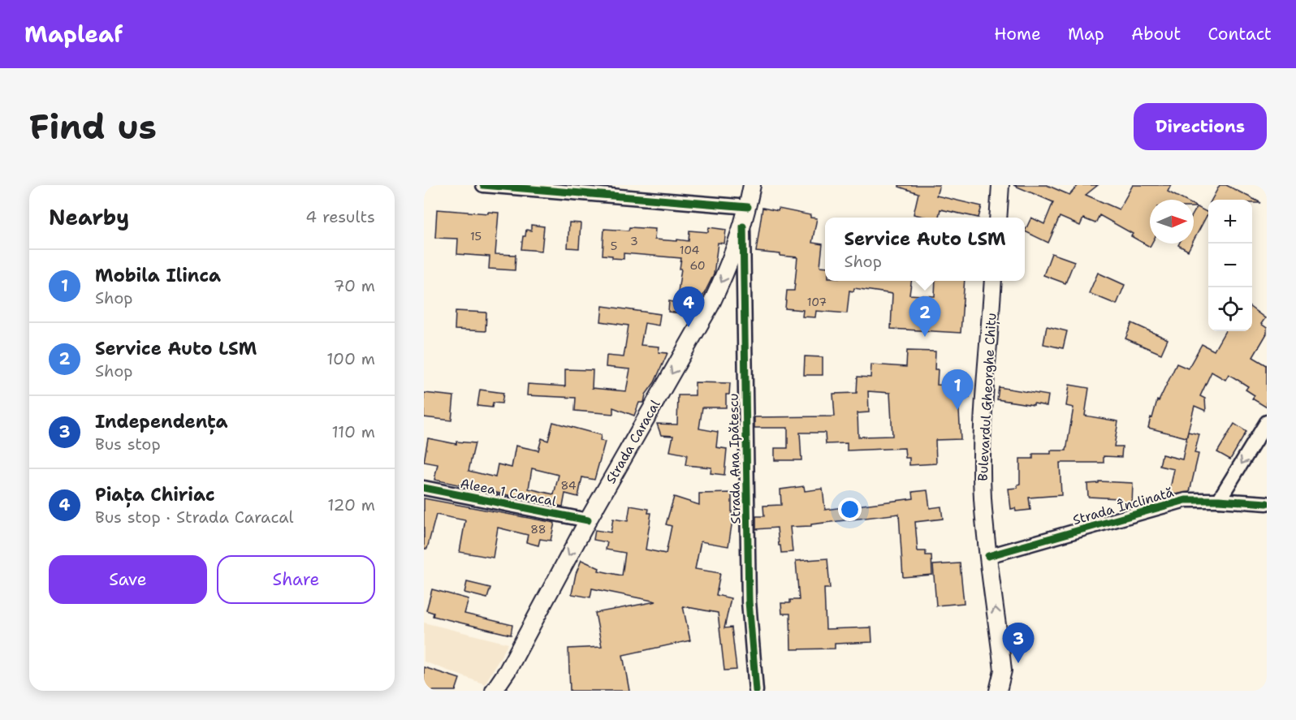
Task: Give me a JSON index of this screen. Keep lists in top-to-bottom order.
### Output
{
  "streets": {
    "main road": ["Bulevardul Gheorghe Chițu", "Strada Caracal"],
    "street": ["Strada Ana Ipătescu", "Aleea 1 Caracal", "Strada Înclinată"]
  },
  "crossings": [
    ["Bulevardul Gheorghe Chițu", "Strada Înclinată"],
    ["Strada Caracal", "Strada Ana Ipătescu"],
    ["Strada Caracal", "Aleea 1 Caracal"]
  ],
  "one_way": ["Strada Caracal"],
  "house_numbers": [
    "15",
    "3",
    "5",
    "104",
    "60",
    "107",
    "84",
    "88"
  ],
  "north": "right",
  "page": {
    "header": "Mapleaf",
    "nav": [
      "Home",
      "Map",
      "About",
      "Contact"
    ],
    "buttons": [
      "Directions",
      ["Save", "Share"]
    ],
    "title": "Find us",
    "heading": ["Nearby", "4 results"],
    "map_buttons": ["+", "−"],
    "popup": ["Service Auto LSM", "Shop"],
    "list": [
      {
        "mark": "1",
        "name": "Mobila Ilinca",
        "note": "Shop",
        "value": "70 m"
      },
      {
        "mark": "2",
        "name": "Service Auto LSM",
        "note": "Shop",
        "value": "100 m"
      },
      {
        "mark": "3",
        "name": "Independența",
        "note": "Bus stop",
        "value": "110 m"
      },
      {
        "mark": "4",
        "name": "Piața Chiriac",
        "note": "Bus stop · Strada Caracal",
        "value": "120 m"
      }
    ],
    "pins": [
      "4",
      "2",
      "1",
      "3"
    ]
  }
}
